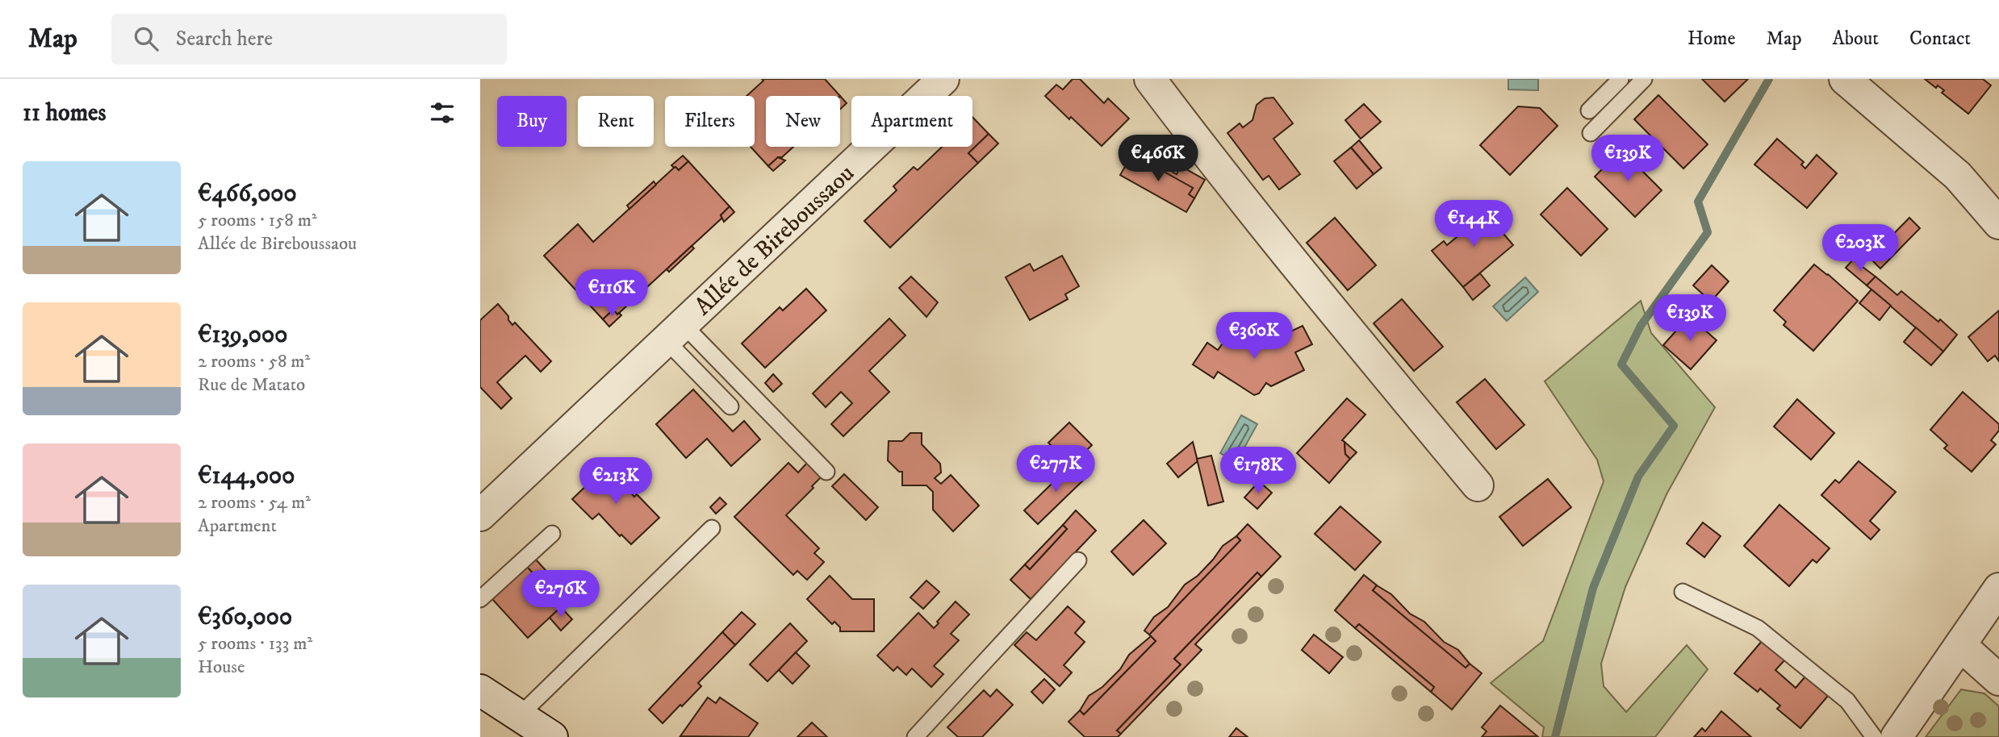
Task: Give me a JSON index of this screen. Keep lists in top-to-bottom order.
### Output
{
  "streets": {
    "street": ["Allée de Bireboussaou"]
  },
  "page": {
    "header": "Map",
    "search": "Search here",
    "nav": [
      "Home",
      "Map",
      "About",
      "Contact"
    ],
    "heading": "11 homes",
    "chip": [
      "Buy",
      "Rent",
      "Filters",
      "New",
      "Apartment"
    ],
    "price": [
      "€466K",
      "€139K",
      "€144K",
      "€203K",
      "€116K",
      "€139K",
      "€360K",
      "€277K",
      "€178K",
      "€213K",
      "€276K"
    ],
    "list": [
      {
        "name": "€466,000",
        "note": "5 rooms · 158 m² · Allée de Bireboussaou"
      },
      {
        "name": "€139,000",
        "note": "2 rooms · 58 m² · Rue de Matato"
      },
      {
        "name": "€144,000",
        "note": "2 rooms · 54 m² · Apartment"
      },
      {
        "name": "€360,000",
        "note": "5 rooms · 133 m² · House"
      }
    ]
  }
}
